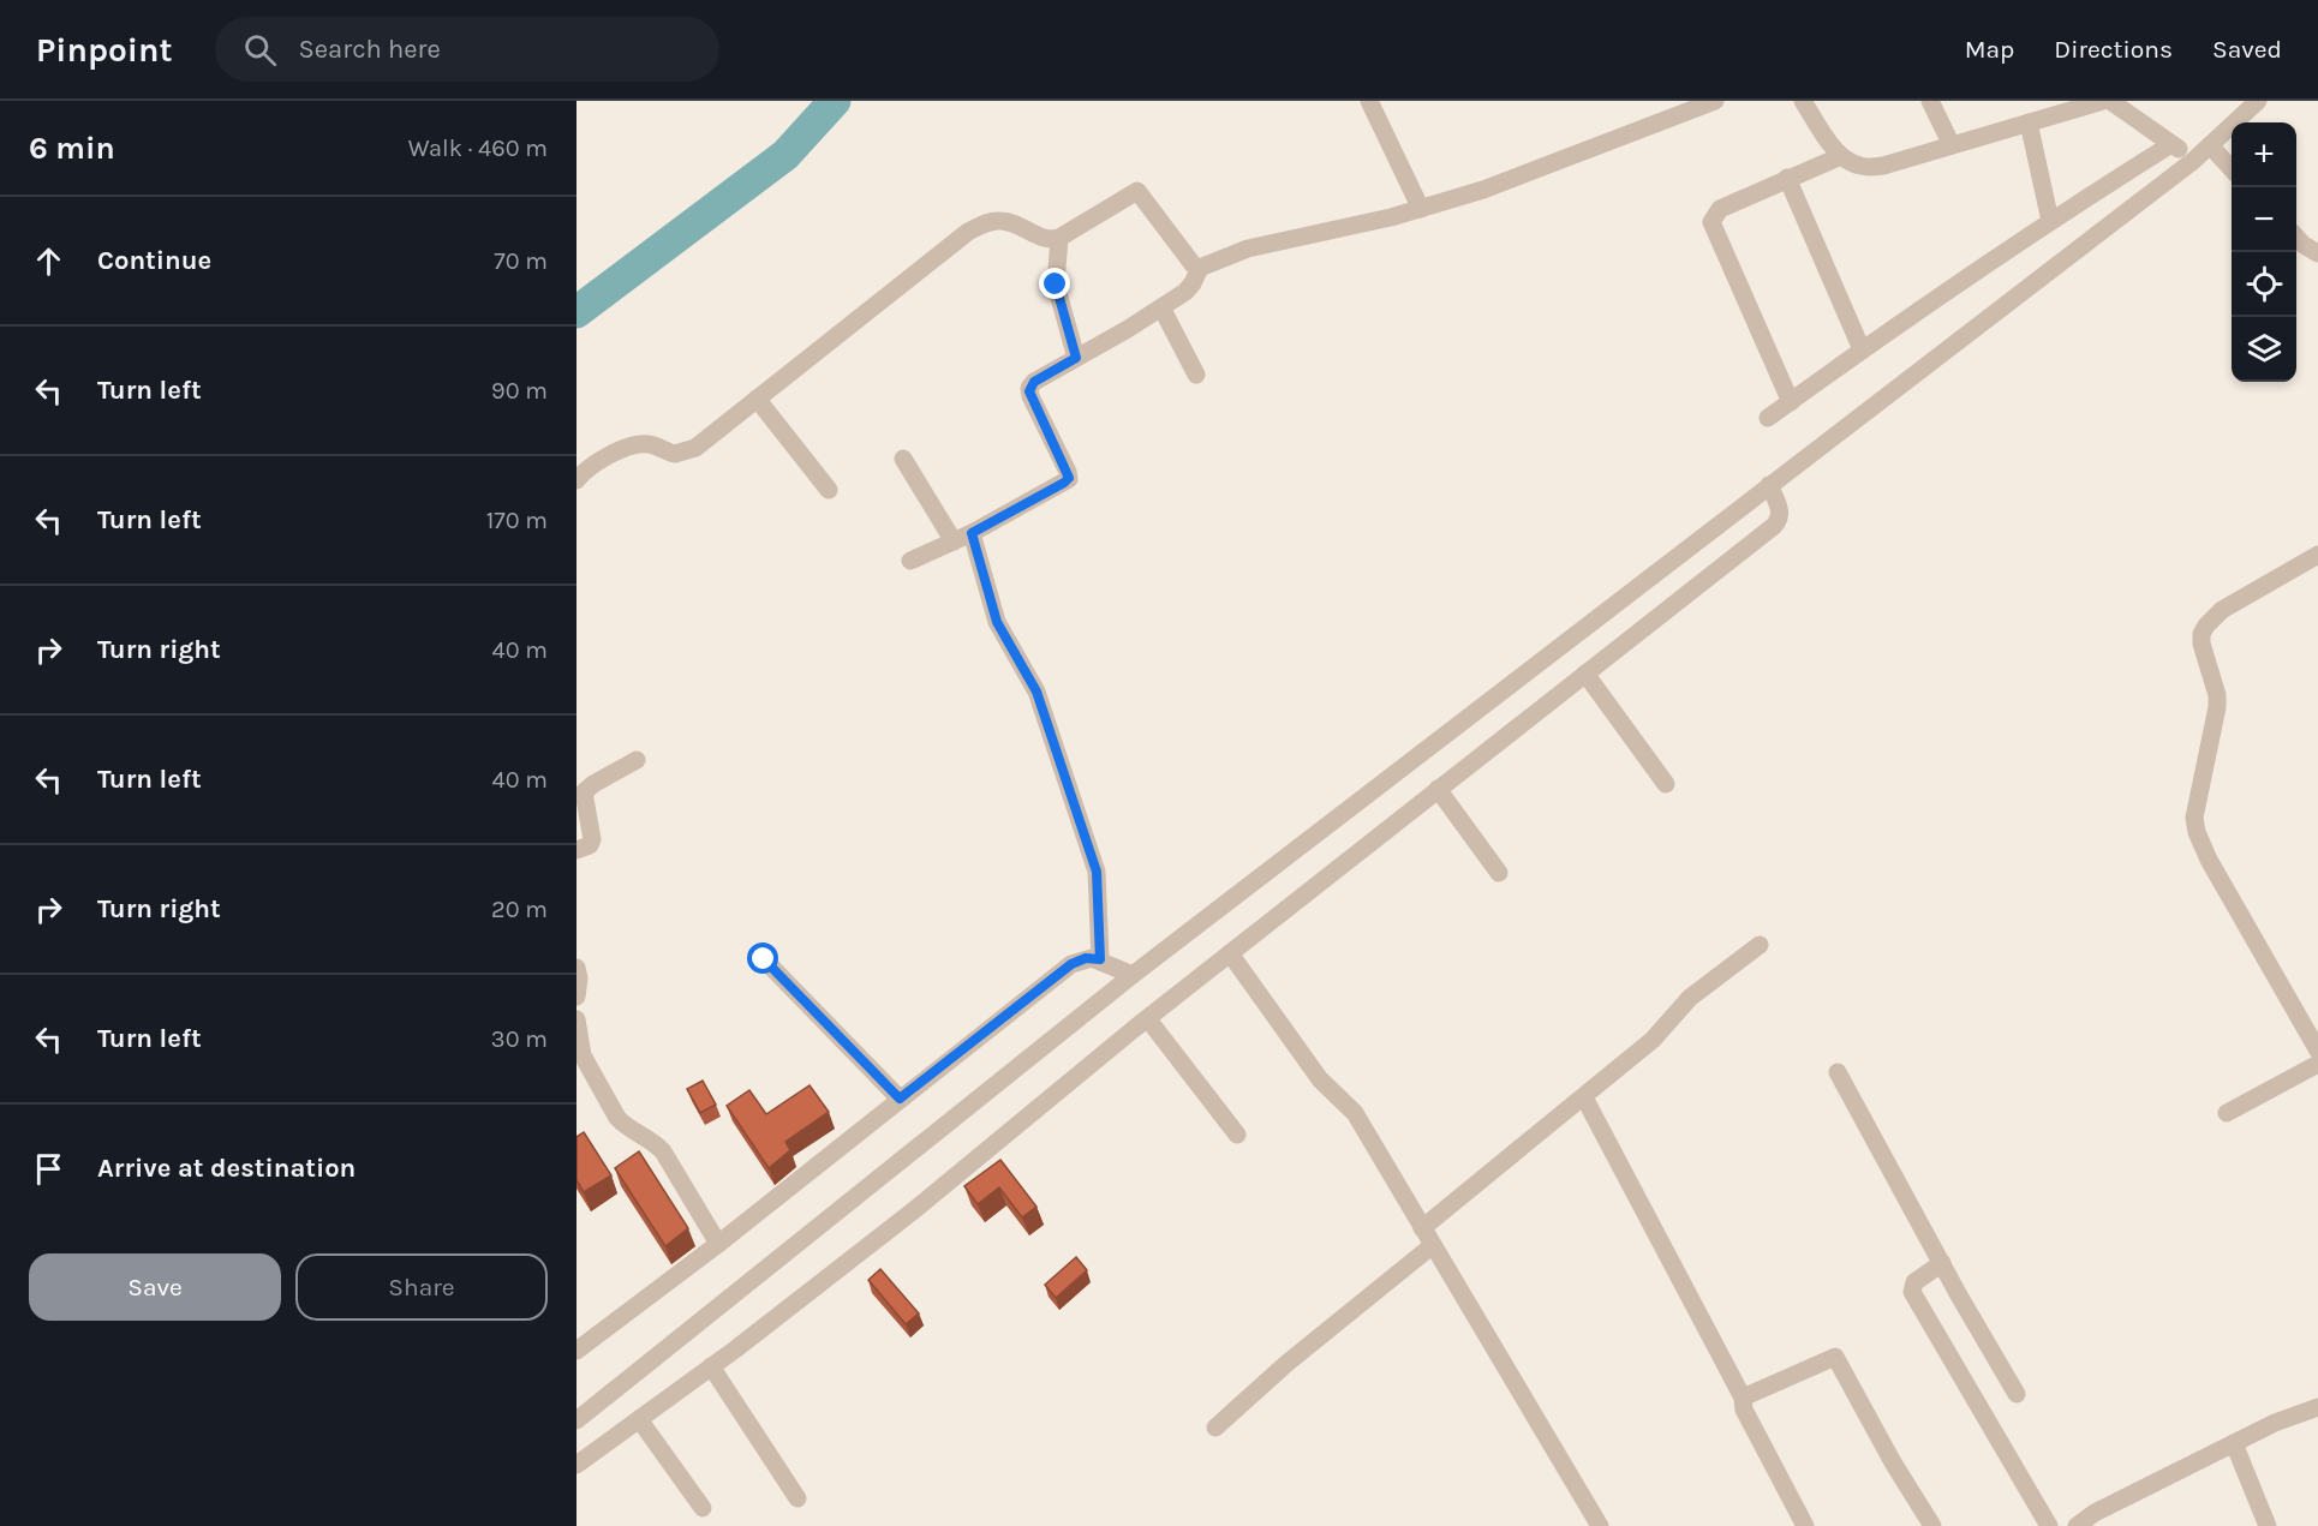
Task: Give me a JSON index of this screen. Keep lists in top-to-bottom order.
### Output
{
  "page": {
    "header": "Pinpoint",
    "search": "Search here",
    "nav": ["Map", "Directions", "Saved"],
    "heading": ["6 min", "Walk · 460 m"],
    "map_buttons": ["+", "−"],
    "list": [
      ["Continue", "70 m"],
      ["Turn left", "90 m"],
      ["Turn left", "170 m"],
      ["Turn right", "40 m"],
      ["Turn left", "40 m"],
      ["Turn right", "20 m"],
      ["Turn left", "30 m"],
      "Arrive at destination"
    ],
    "buttons": ["Save", "Share"]
  }
}
